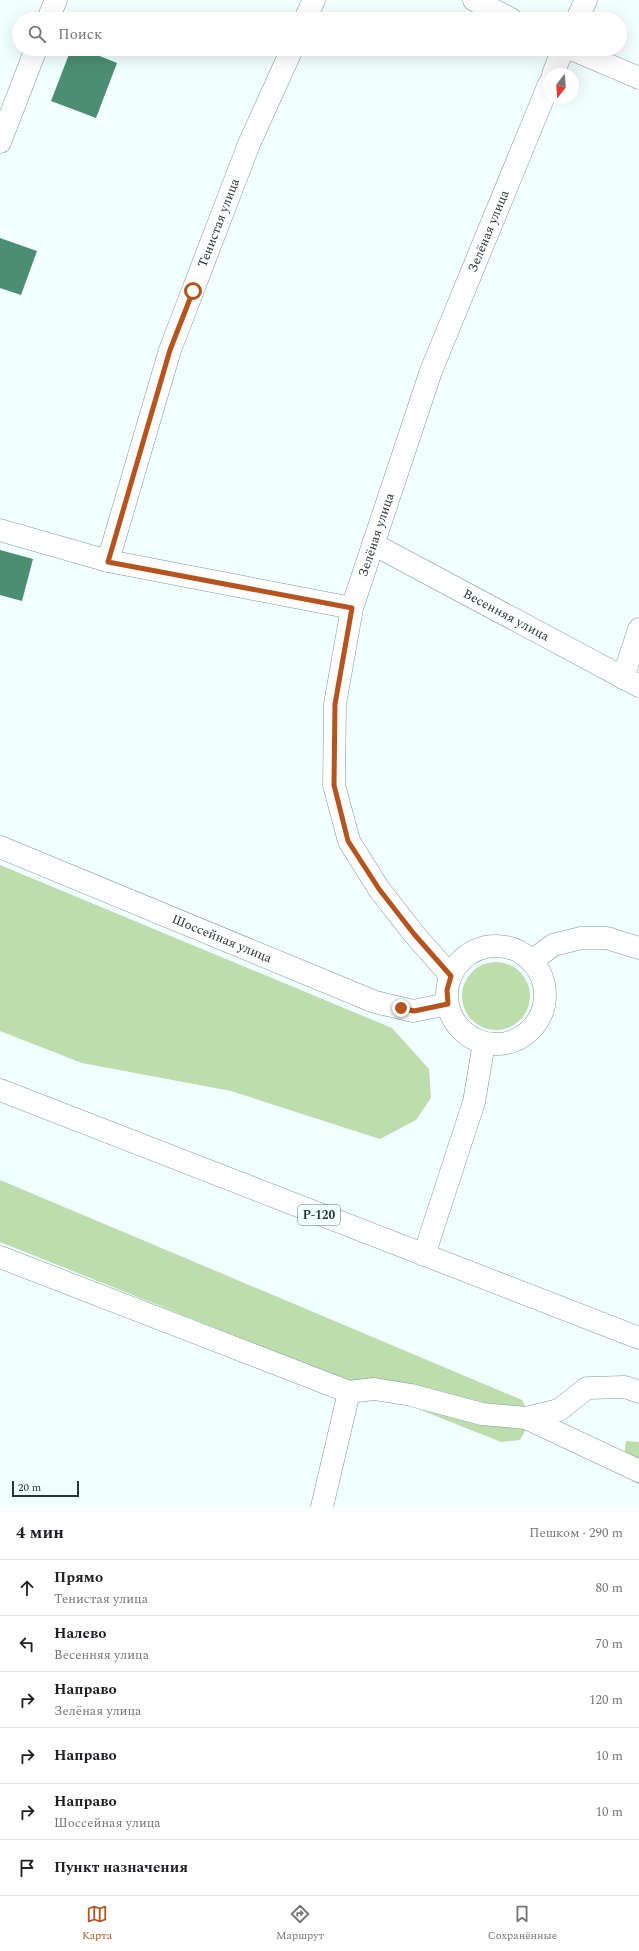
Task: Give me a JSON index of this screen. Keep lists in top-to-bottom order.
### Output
{
  "streets": {
    "main road": [
      "Тенистая улица",
      "Зелёная улица",
      "Весенняя улица",
      "Шоссейная улица",
      "Р-120"
    ]
  },
  "crossings": [
    ["Зелёная улица", "Весенняя улица"],
    ["Зелёная улица", "Шоссейная улица"]
  ],
  "scale_bar": "20 m",
  "north": "bottom",
  "page": {
    "search": "Поиск",
    "scale": "20 m",
    "heading": ["4 мин", "Пешком · 290 m"],
    "list": [
      ["Прямо", "Тенистая улица", "80 m"],
      ["Налево", "Весенняя улица", "70 m"],
      ["Направо", "Зелёная улица", "120 m"],
      ["Направо", "10 m"],
      ["Направо", "Шоссейная улица", "10 m"],
      "Пункт назначения"
    ],
    "nav": ["Карта", "Маршрут", "Сохранённые"]
  }
}
